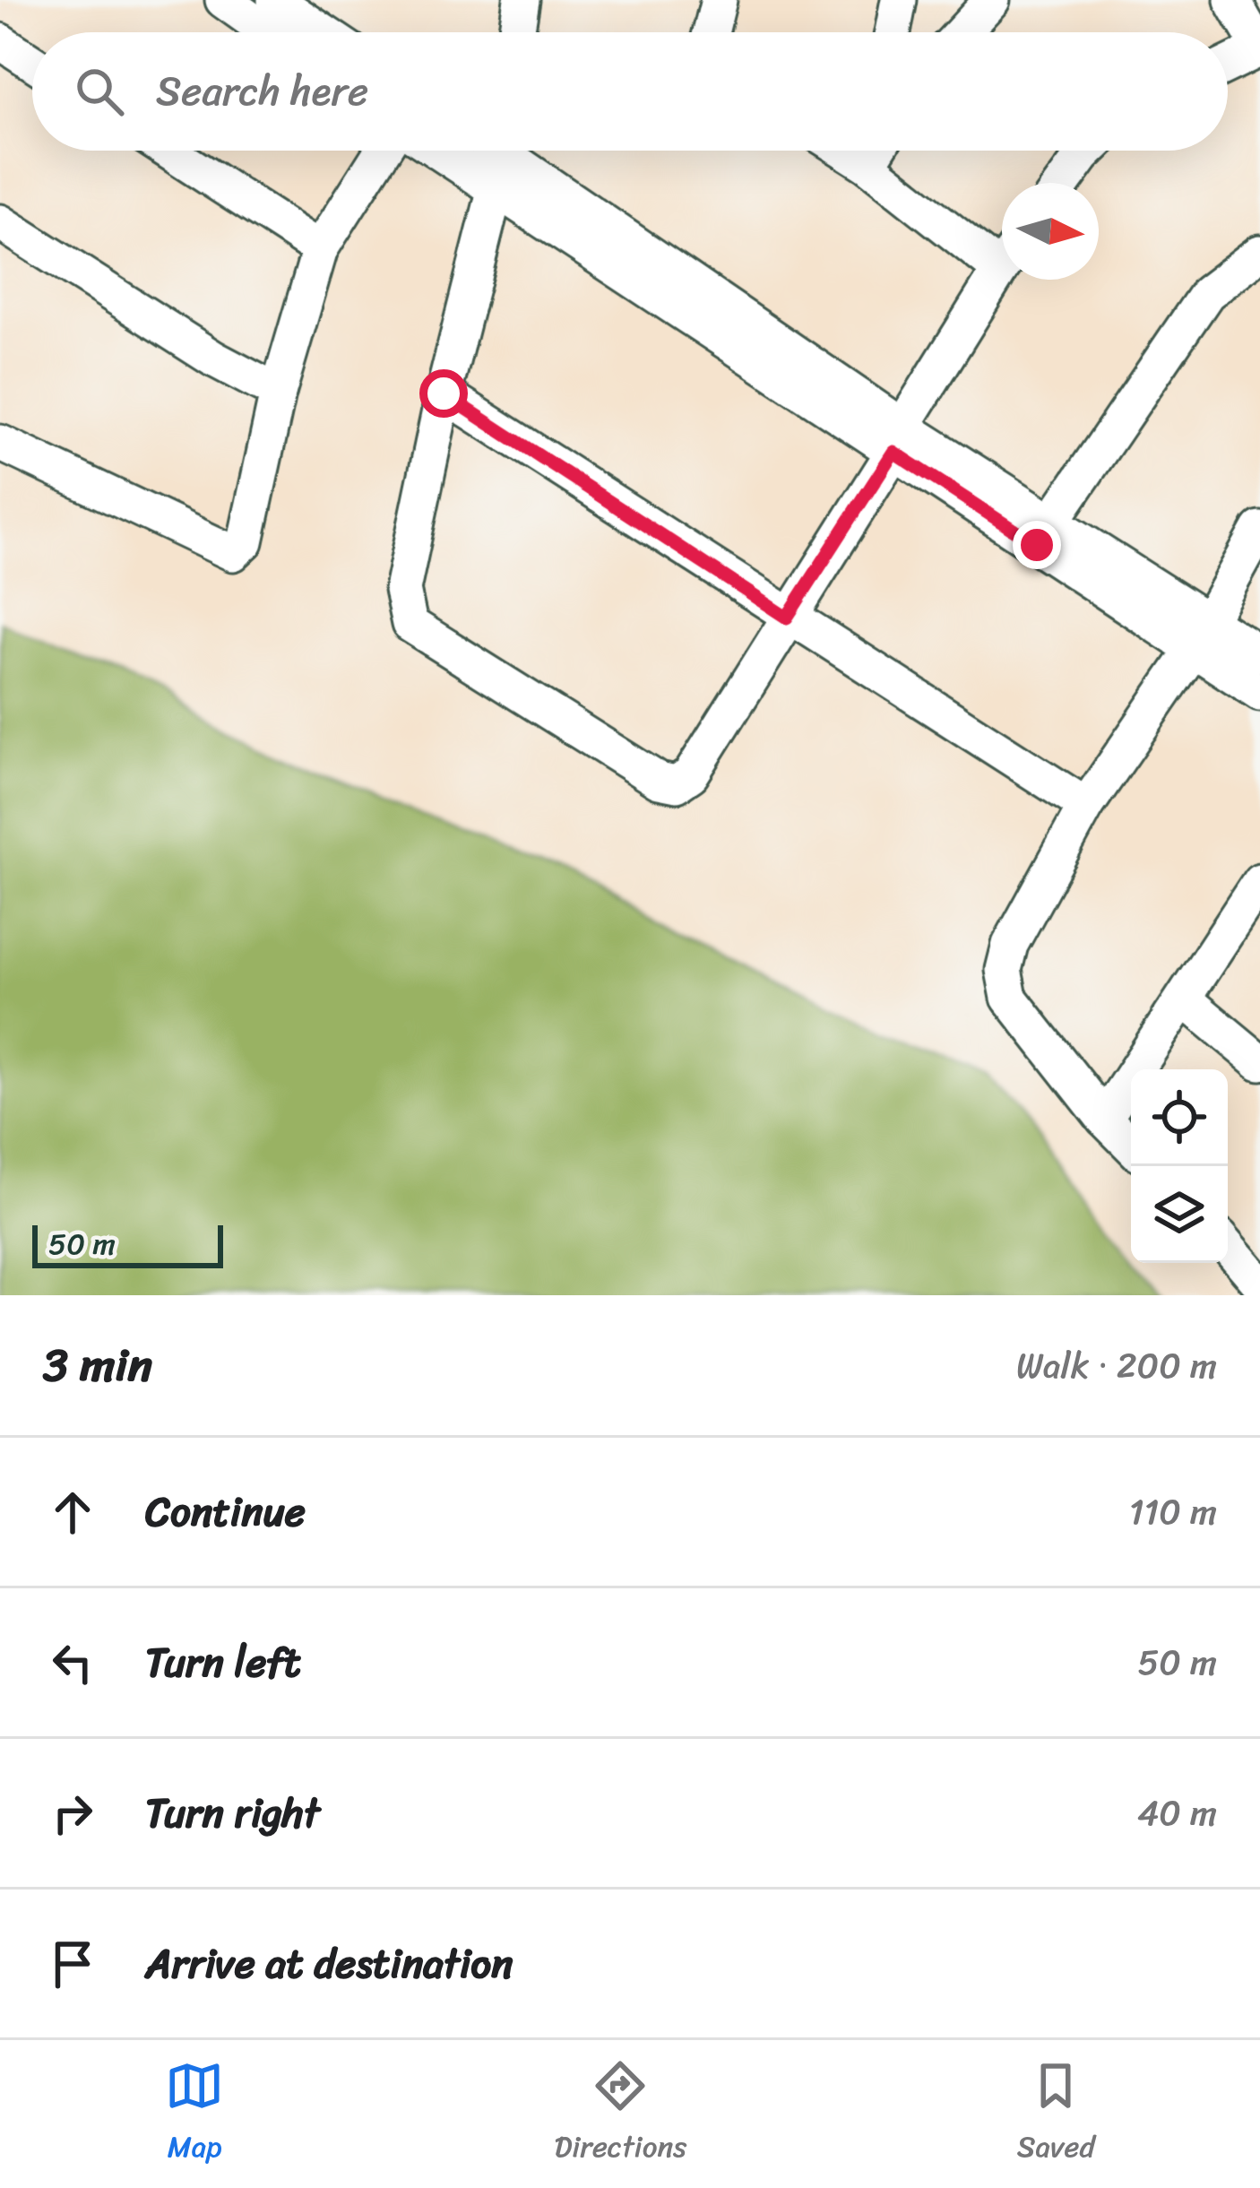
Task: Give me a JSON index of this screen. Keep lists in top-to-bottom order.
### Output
{
  "scale_bar": "50 m",
  "north": "right",
  "page": {
    "search": "Search here",
    "scale": "50 m",
    "heading": ["3 min", "Walk · 200 m"],
    "list": [
      ["Continue", "110 m"],
      ["Turn left", "50 m"],
      ["Turn right", "40 m"],
      "Arrive at destination"
    ],
    "nav": ["Map", "Directions", "Saved"]
  }
}
